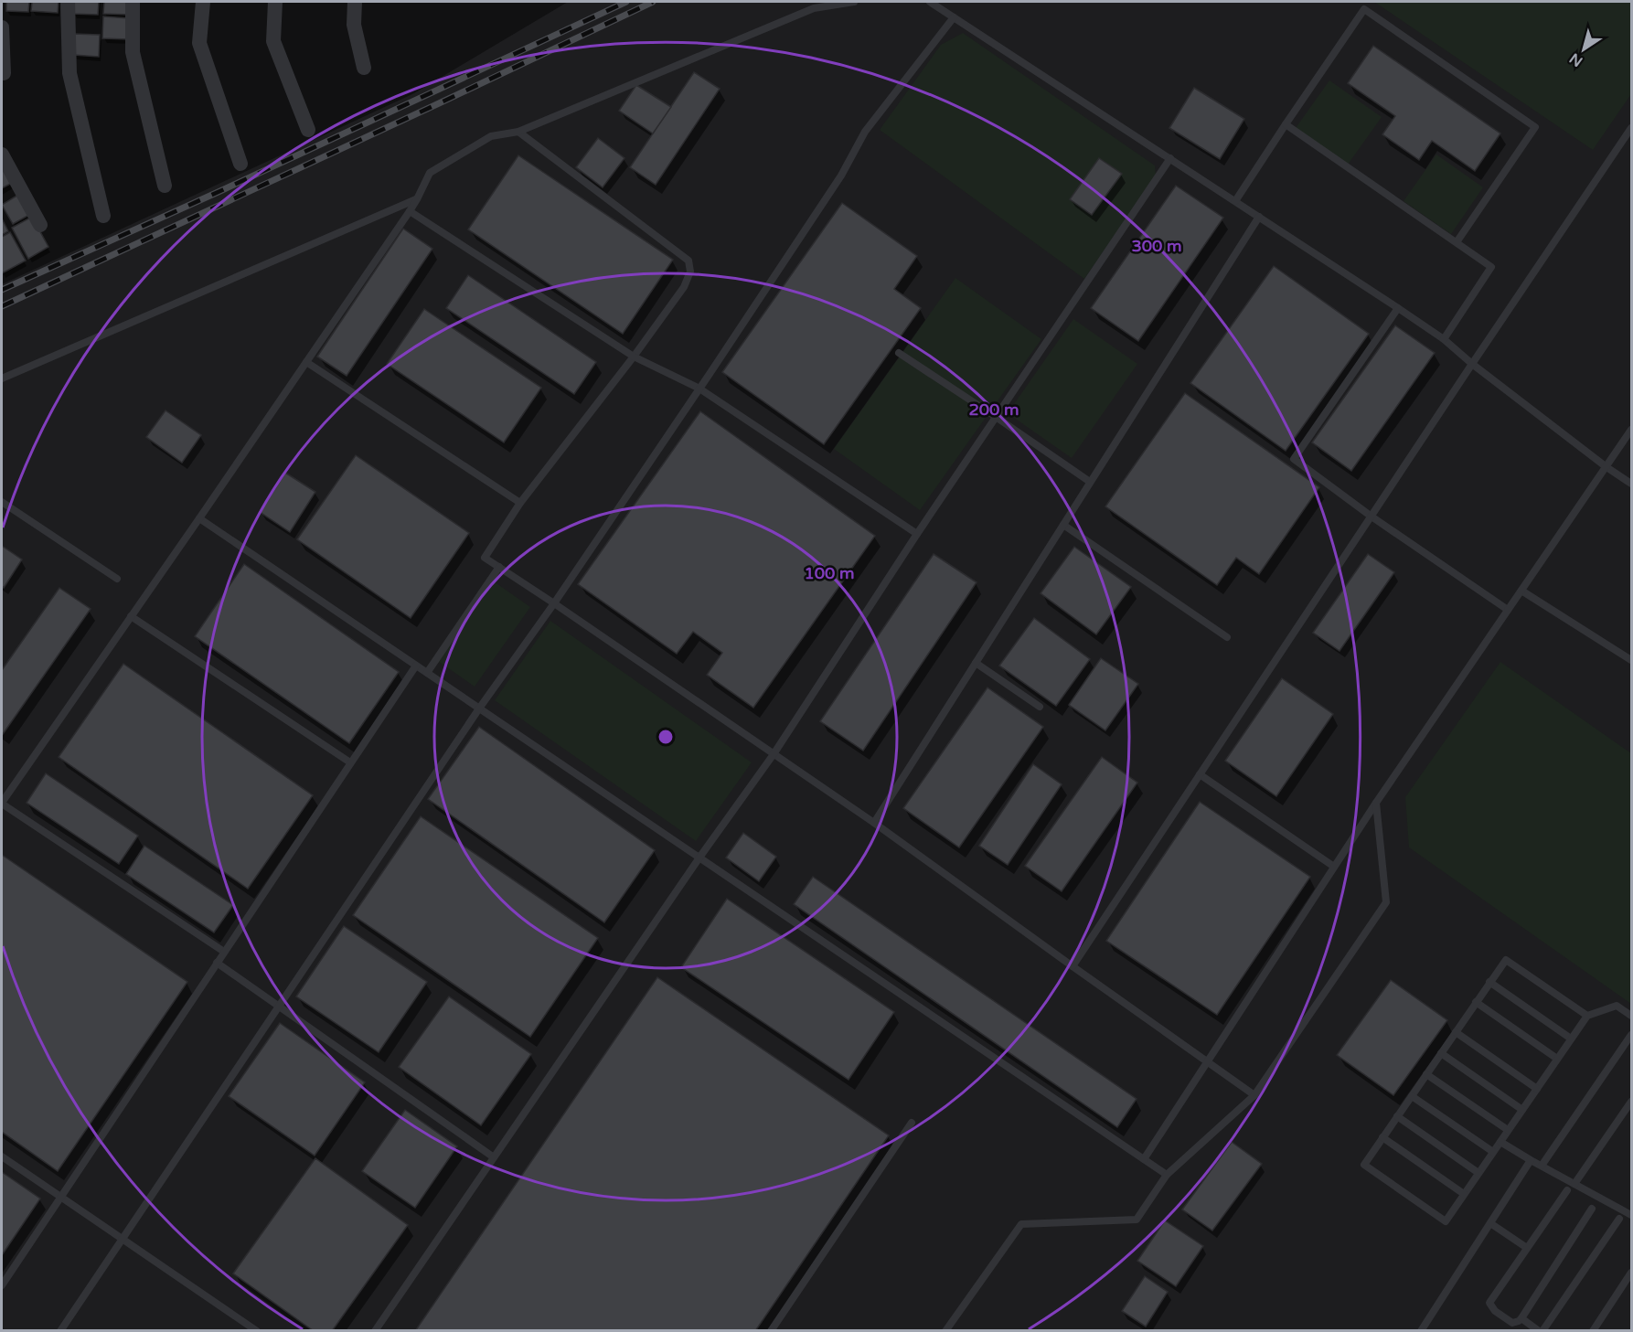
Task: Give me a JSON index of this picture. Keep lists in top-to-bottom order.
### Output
{
  "north": "bottom left",
  "rings": ["300 m", "200 m", "100 m"]
}
